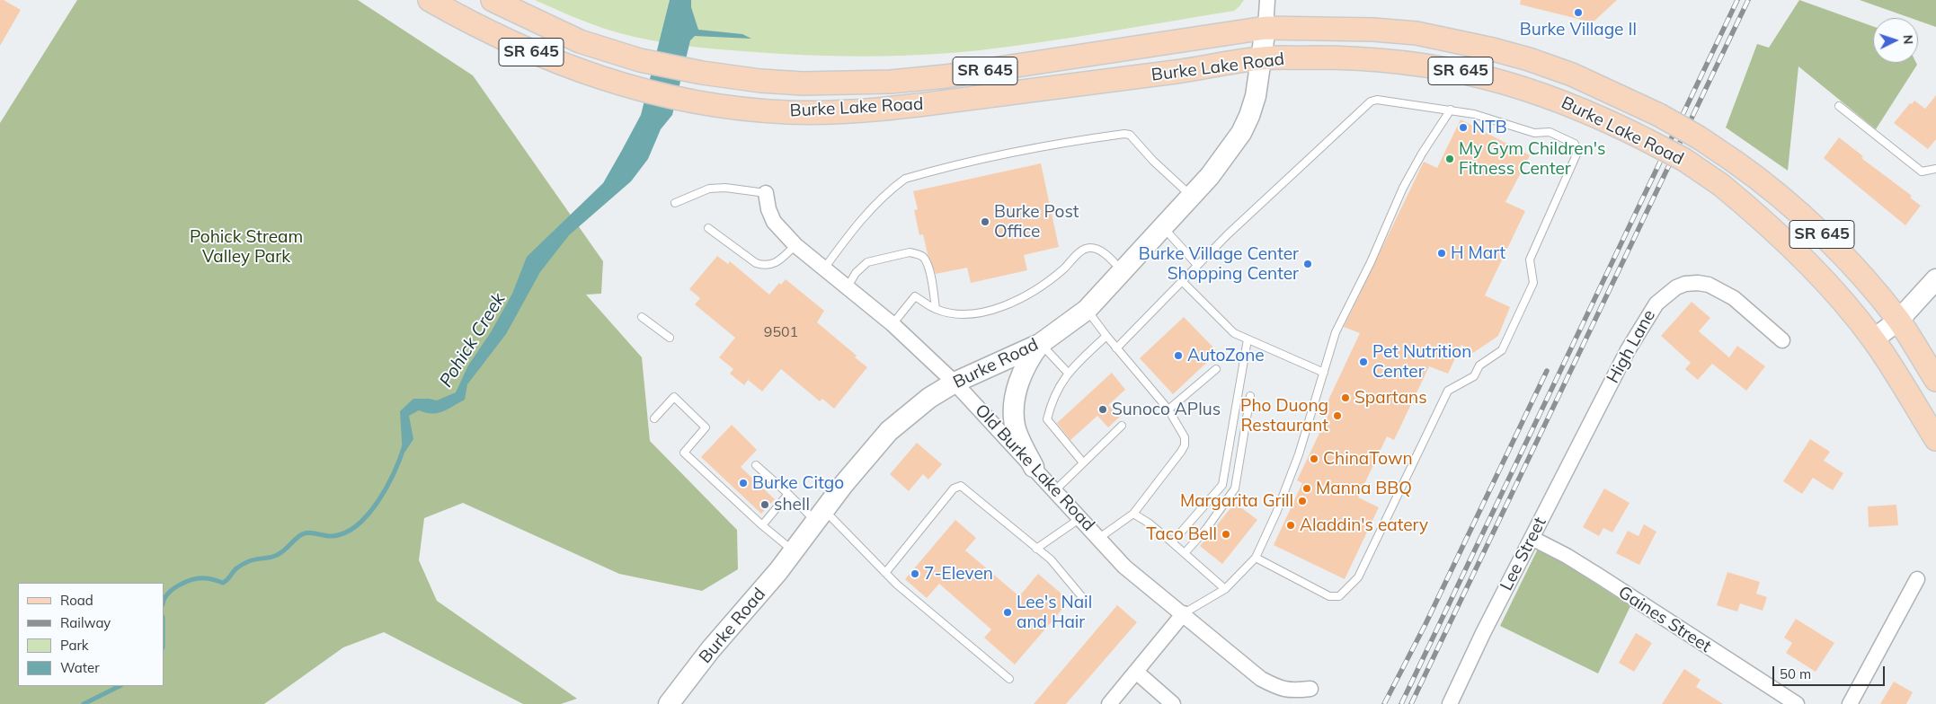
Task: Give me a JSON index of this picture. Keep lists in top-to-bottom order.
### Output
{
  "streets": {
    "main road": ["SR 645", "Burke Lake Road"],
    "street": [
      "High Lane",
      "Burke Road",
      "Old Burke Lake Road",
      "Lee Street",
      "Gaines Street"
    ]
  },
  "crossings": [
    ["Burke Lake Road", "Burke Road"],
    ["High Lane", "Lee Street"],
    ["Burke Road", "Old Burke Lake Road"],
    ["Lee Street", "Gaines Street"]
  ],
  "water": ["Pohick Creek"],
  "parks": ["Pohick Stream Valley Park"],
  "places": [
    "Burke Village II",
    "NTB",
    "My Gym Children's Fitness Center",
    "Burke Post Office",
    "H Mart",
    "Burke Village Center Shopping Center",
    "AutoZone",
    "Pet Nutrition Center",
    "Spartans",
    "Sunoco APlus",
    "Pho Duong Restaurant",
    "ChinaTown",
    "Burke Citgo",
    "Manna BBQ",
    "Margarita Grill",
    "shell",
    "Aladdin's eatery",
    "Taco Bell",
    "7-Eleven",
    "Lee's Nail and Hair"
  ],
  "house_numbers": ["9501"],
  "legend": [
    "Road",
    "Railway",
    "Park",
    "Water"
  ],
  "scale_bar": "50 m",
  "north": "right"
}
